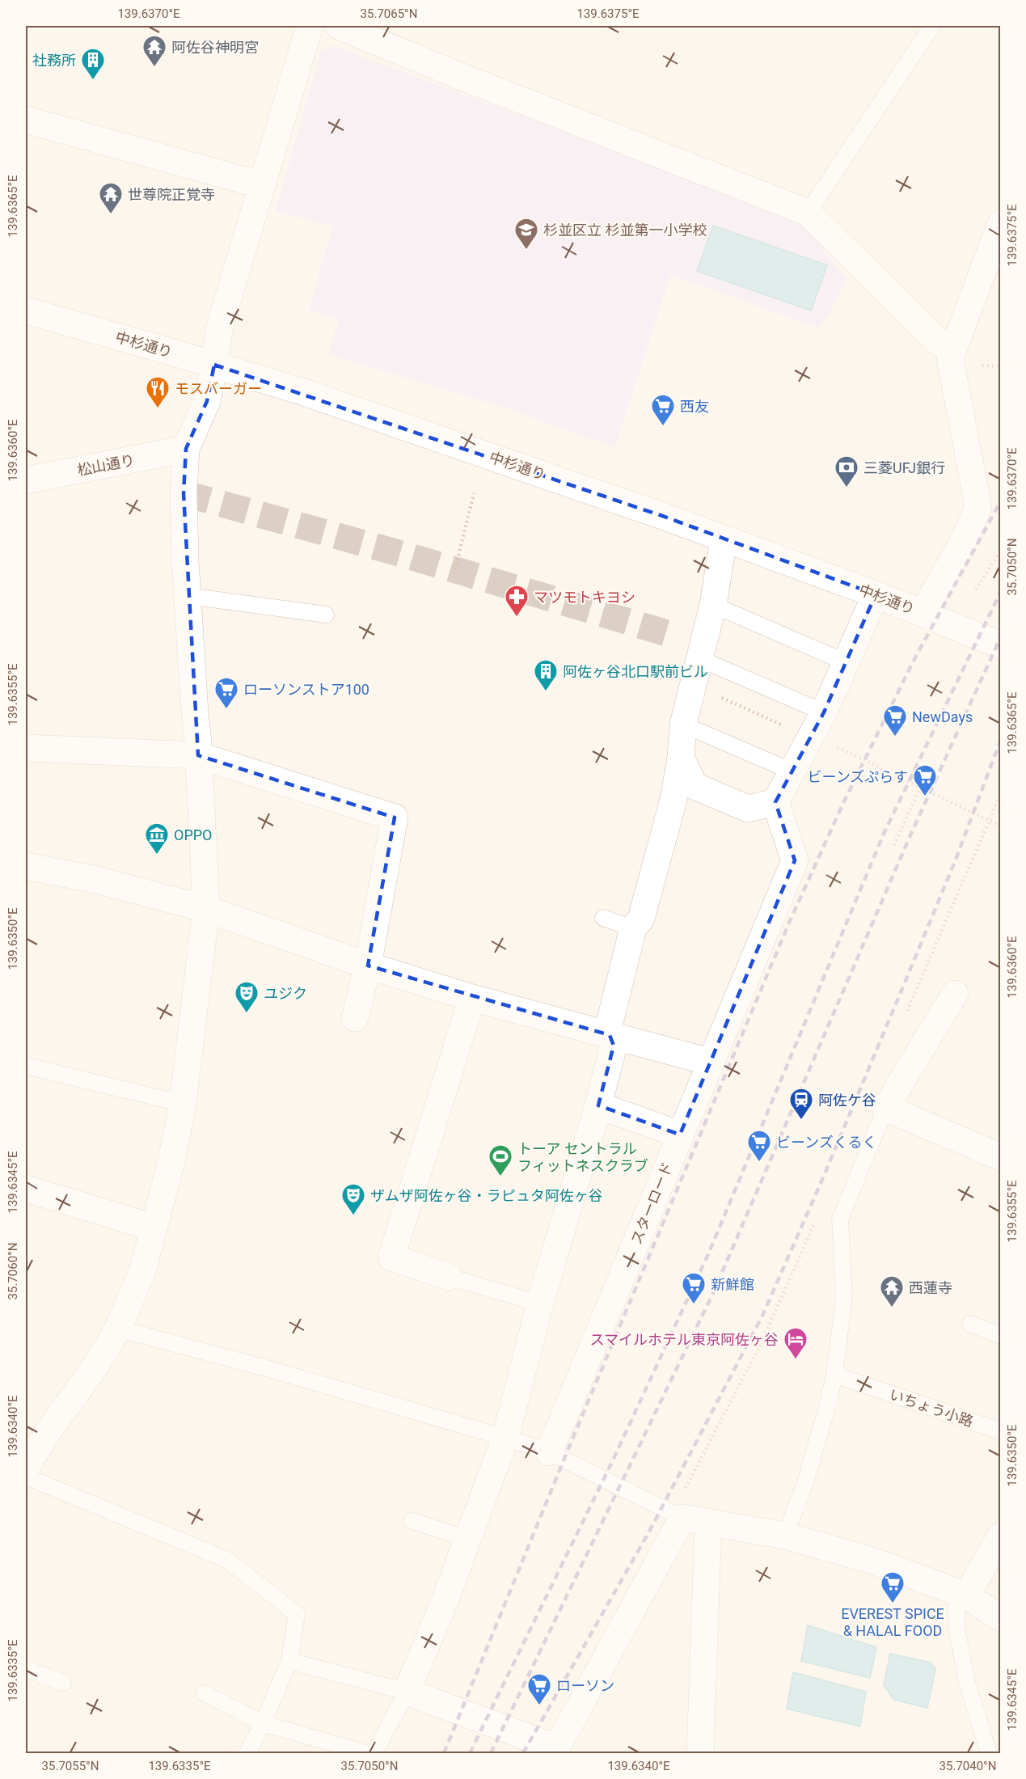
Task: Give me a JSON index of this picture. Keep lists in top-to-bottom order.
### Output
{
  "streets": {
    "street": ["中杉通り", "松山通り", "スターロード"],
    "lane": ["いちょう小路"]
  },
  "places": {
    "temple": ["阿佐谷神明宮", "世尊院正覚寺", "西蓮寺"],
    "building": ["社務所", "阿佐ヶ谷北口駅前ビル"],
    "school or university": ["杉並区立 杉並第一小学校"],
    "restaurant": ["モスバーガー"],
    "supermarket": [
      "西友",
      "ローソンストア100",
      "NewDays",
      "ビーンズぷらす",
      "ビーンズくるく",
      "新鮮館",
      "EVEREST SPICE & HALAL FOOD",
      "ローソン"
    ],
    "bank": ["三菱UFJ銀行"],
    "pharmacy": ["マツモトキヨシ"],
    "museum": ["OPPO"],
    "theatre": ["ユジク", "ザムザ阿佐ヶ谷・ラピュタ阿佐ヶ谷"],
    "station": ["阿佐ケ谷"],
    "sports": ["トーア セントラル フィットネスクラブ"],
    "hotel": ["スマイルホテル東京阿佐ヶ谷"]
  },
  "coordinates": [
    "139.6370°E",
    "35.7065°N",
    "139.6375°E",
    "139.6365°E",
    "139.6360°E",
    "35.7050°N",
    "139.6355°E",
    "139.6350°E",
    "139.6345°E",
    "35.7060°N",
    "139.6340°E",
    "139.6335°E",
    "35.7055°N",
    "35.7040°N"
  ]
}
